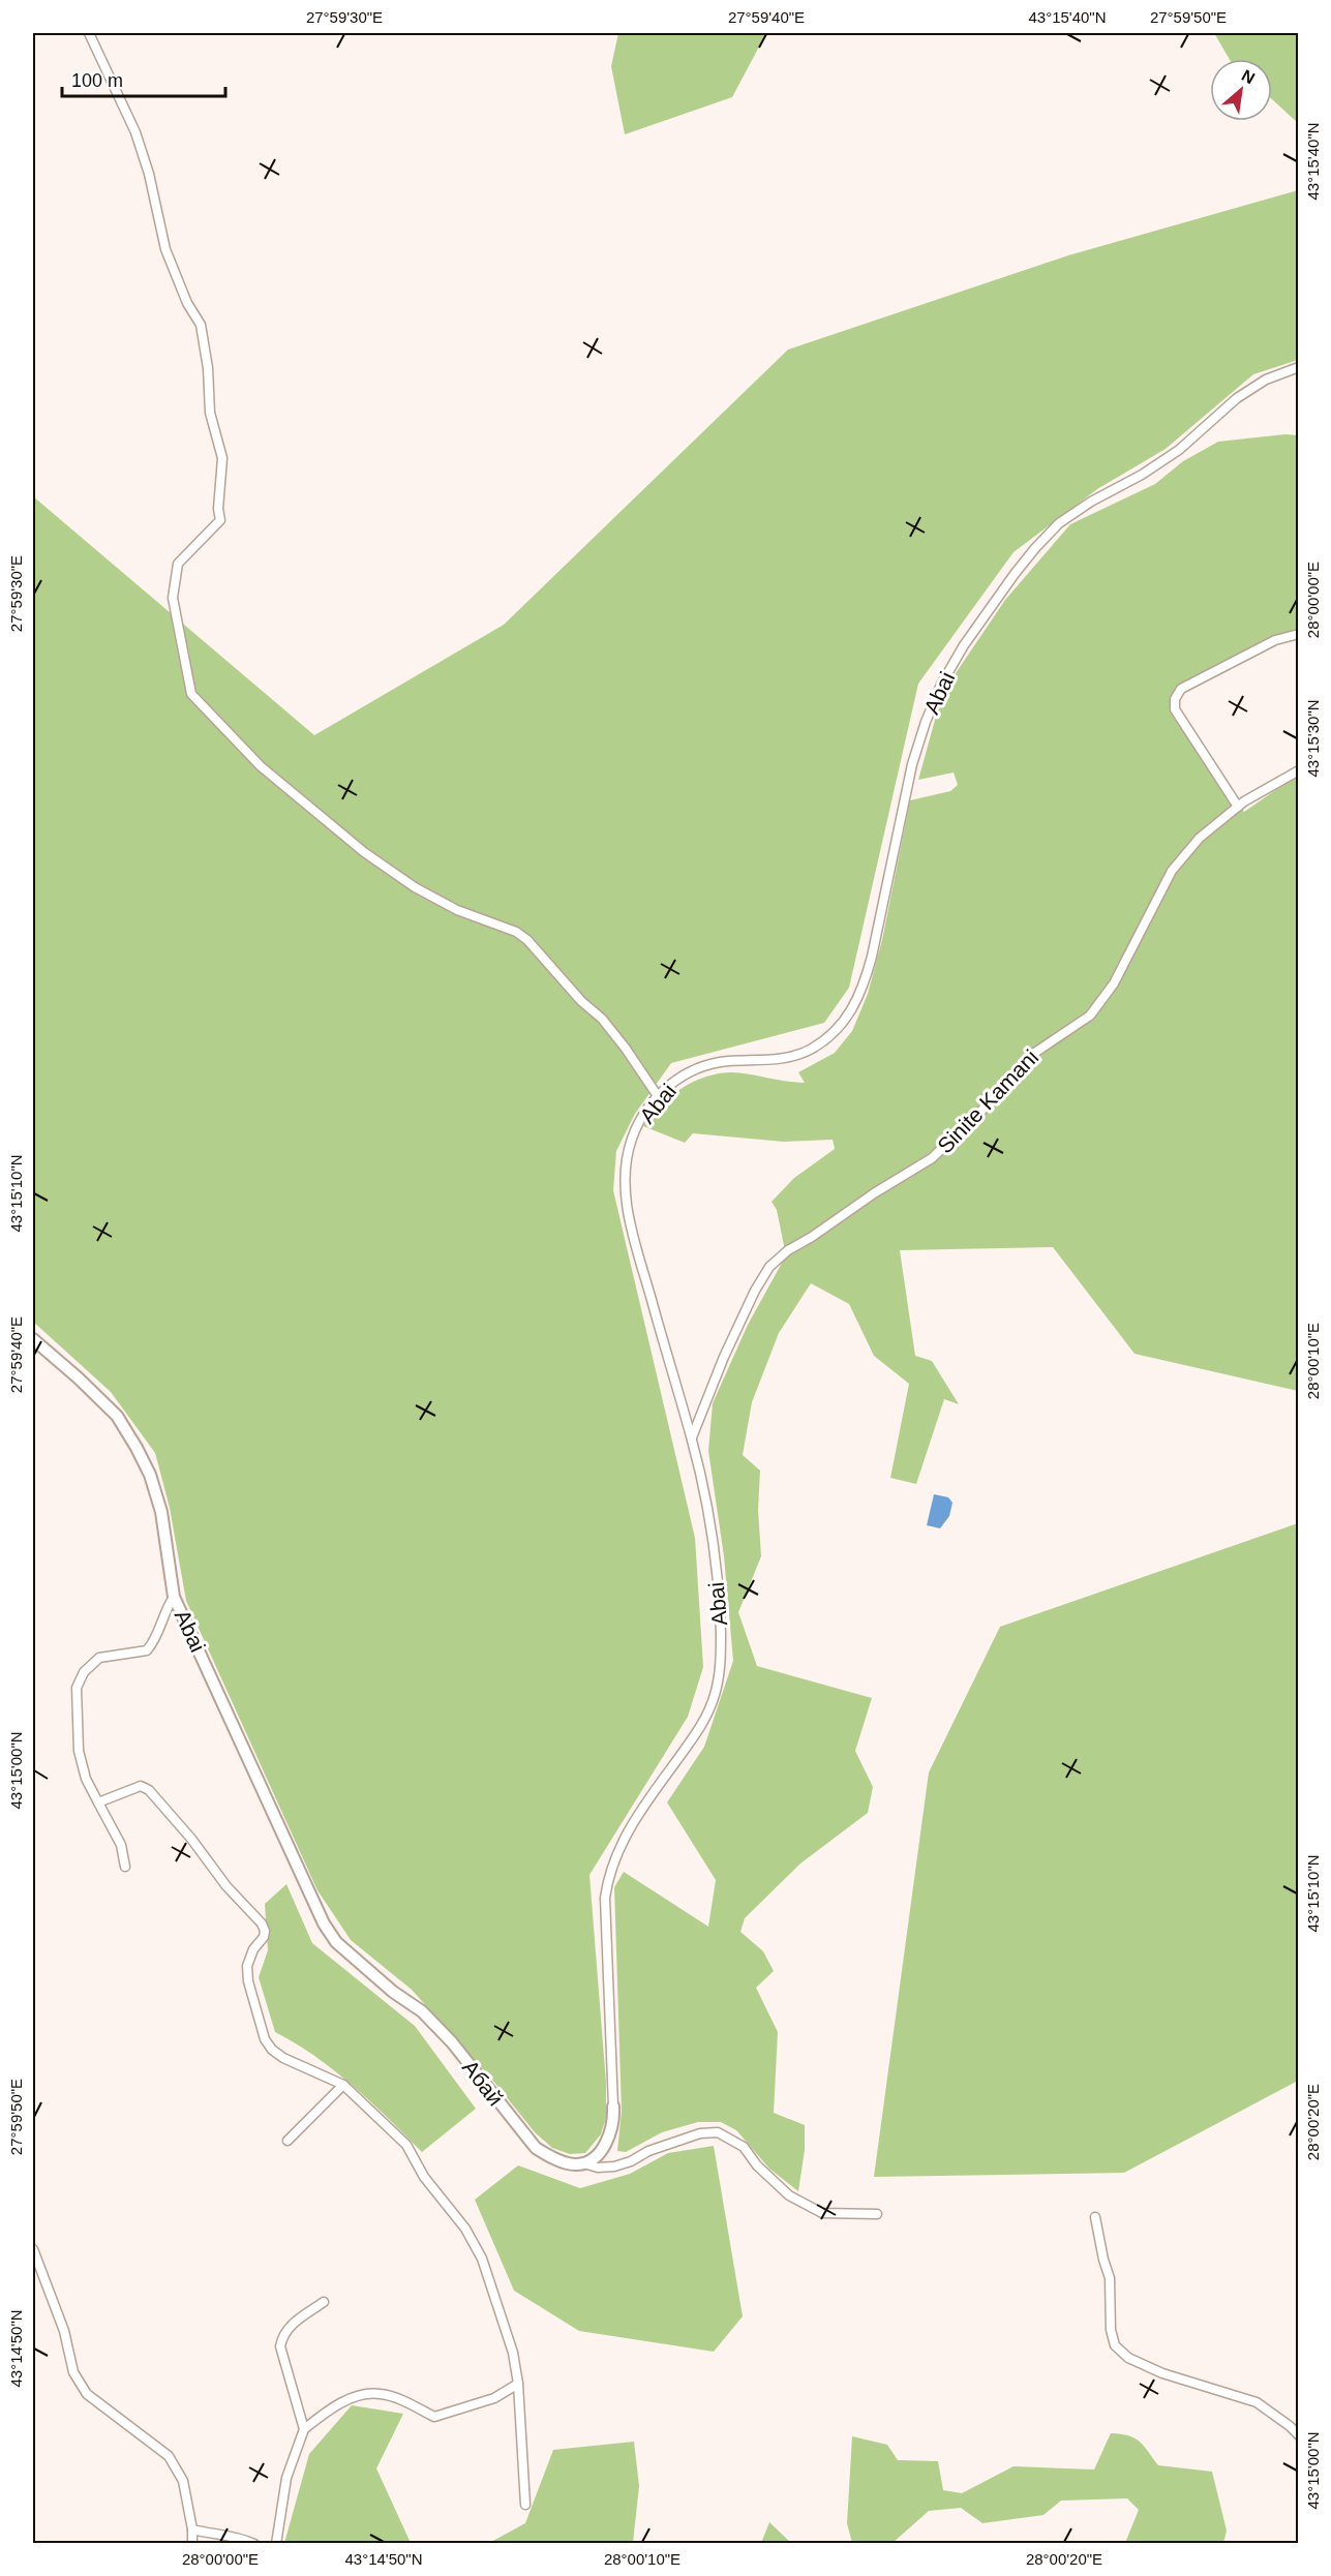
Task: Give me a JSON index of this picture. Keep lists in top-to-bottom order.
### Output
{
  "streets": {
    "street": ["Abai", "Sinite Kamani", "Абай"]
  },
  "crossings": [
    ["Abai", "Sinite Kamani"],
    ["Abai", "Абай"]
  ],
  "scale_bar": "100 m",
  "north": "top right",
  "coordinates": [
    "27°59'30\"E",
    "27°59'40\"E",
    "43°15'40\"N",
    "27°59'50\"E",
    "28°00'00\"E",
    "43°15'30\"N",
    "43°15'10\"N",
    "28°00'10\"E",
    "43°15'00\"N",
    "28°00'20\"E",
    "43°14'50\"N"
  ]
}
